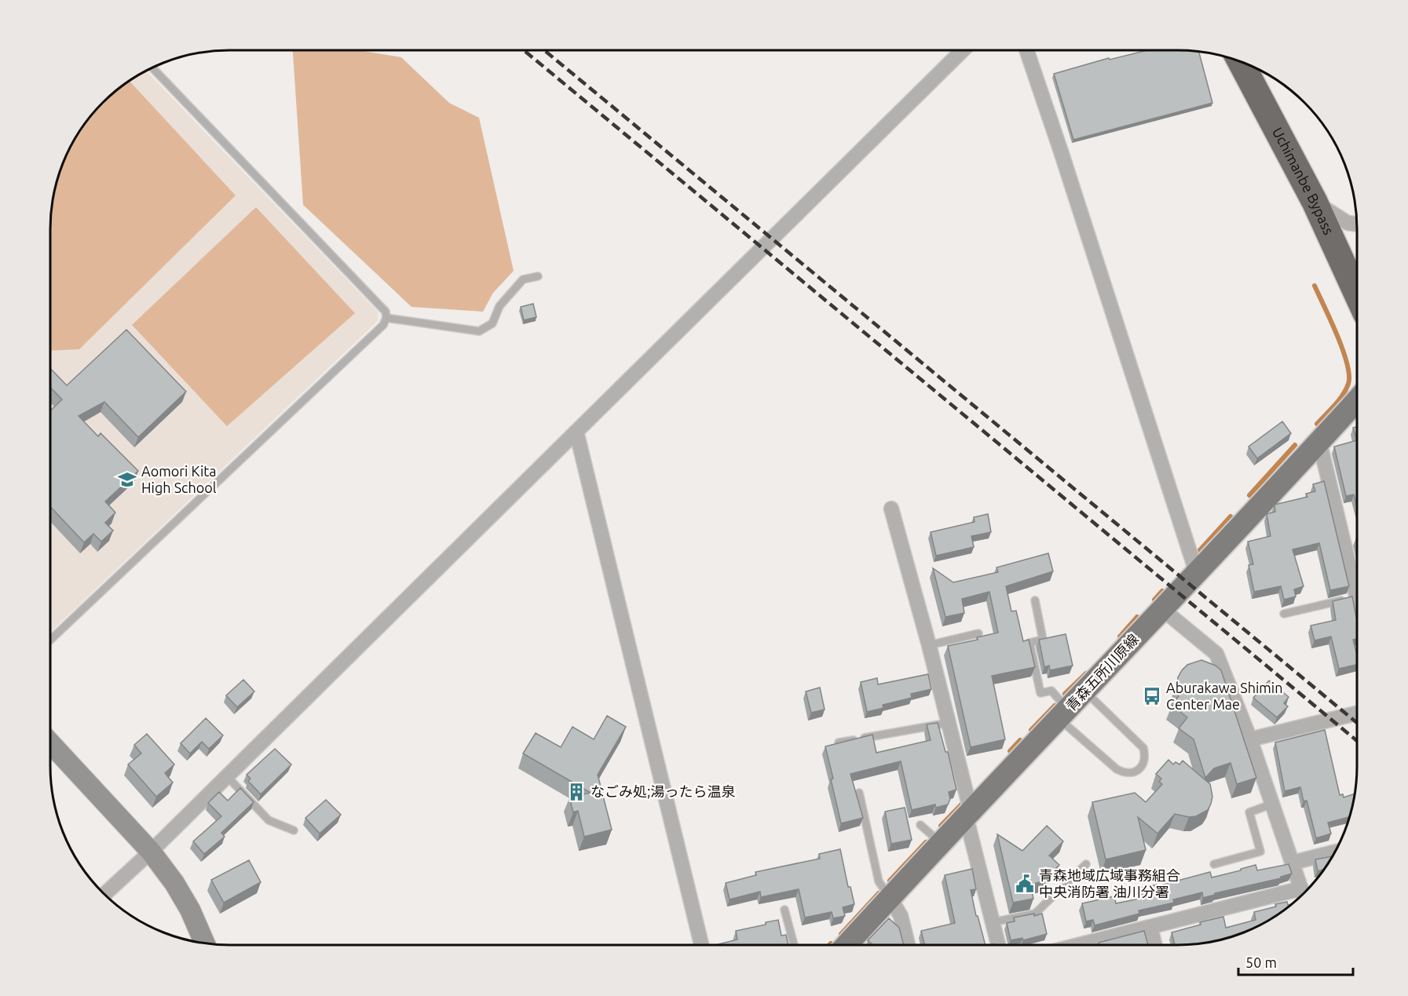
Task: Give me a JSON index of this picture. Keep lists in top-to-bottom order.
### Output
{
  "streets": {
    "highway": ["Uchimanbe Bypass"],
    "main road": ["青森五所川原線"]
  },
  "places": {
    "school or university": ["Aomori Kita High School"],
    "bus stop": ["Aburakawa Shimin Center Mae"],
    "building": ["なごみ処;湯ったら温泉"],
    "public building": ["青森地域広域事務組合 中央消防署 油川分署"]
  },
  "scale_bar": "50 m"
}
